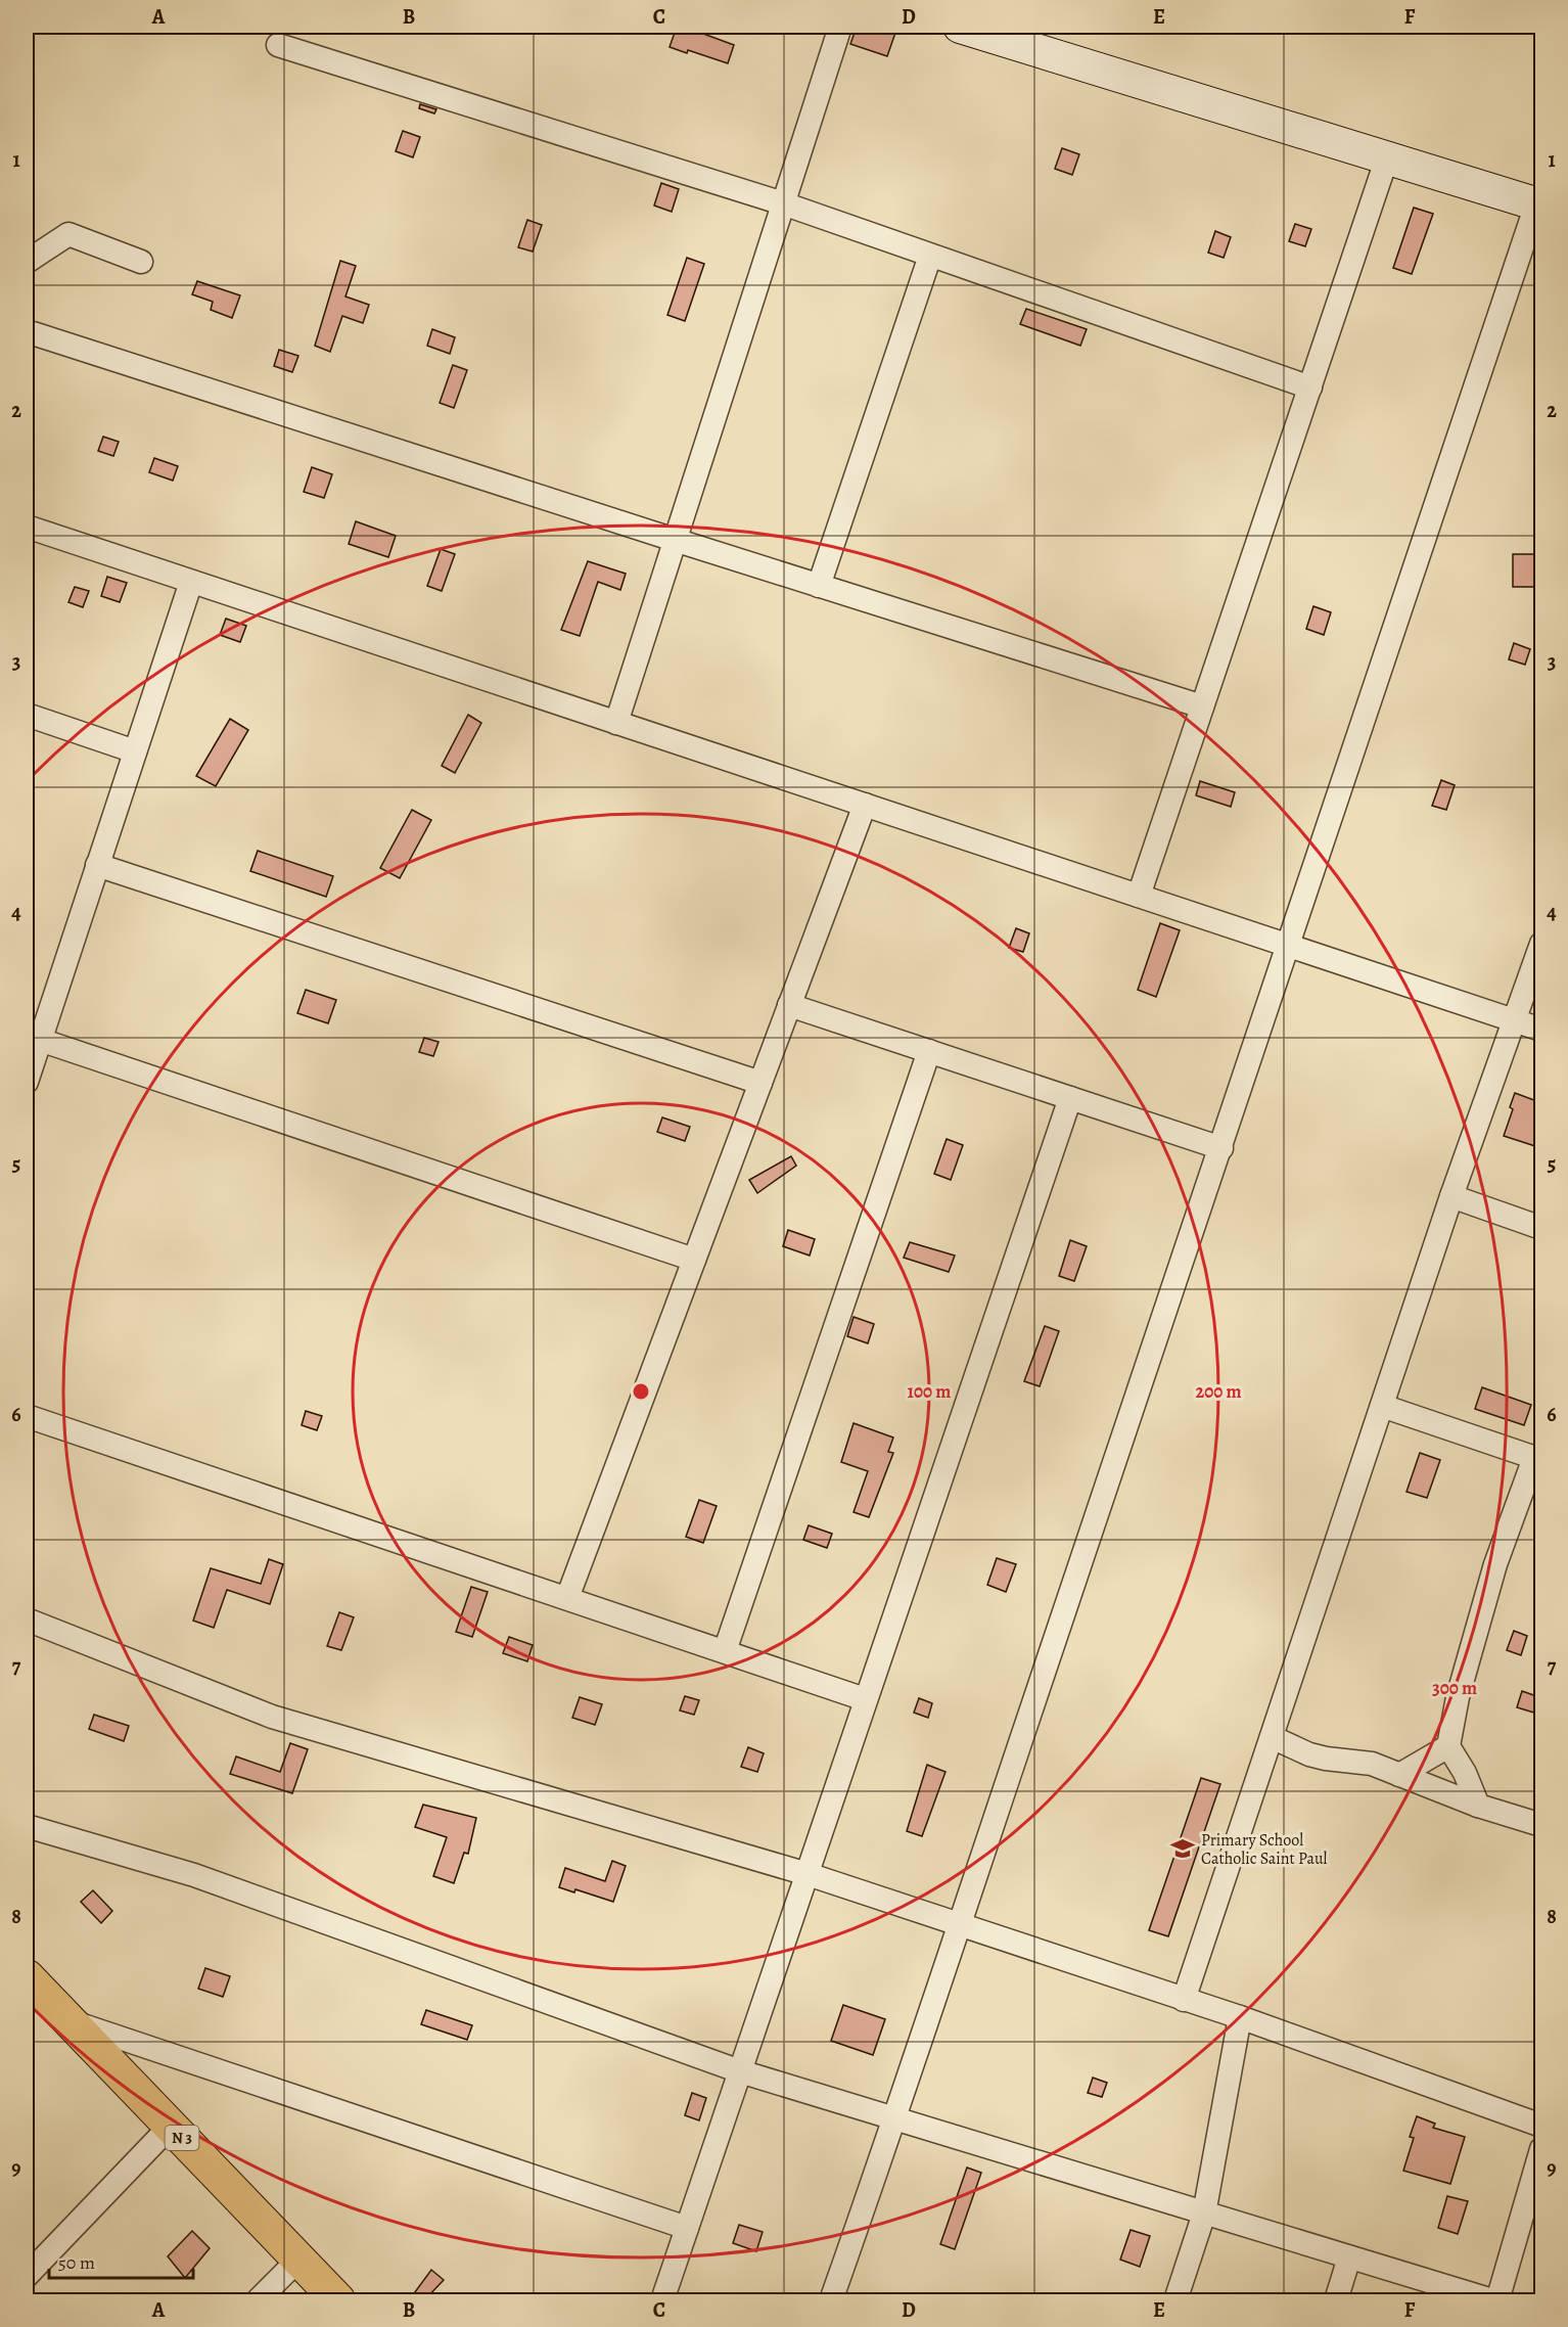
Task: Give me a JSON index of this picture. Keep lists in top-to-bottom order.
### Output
{
  "streets": {
    "main road": ["N 3"]
  },
  "places": {
    "school or university": ["Primary School Catholic Saint Paul"]
  },
  "scale_bar": "50 m",
  "grid": {
    "columns": [
      "A",
      "B",
      "C",
      "D",
      "E",
      "F"
    ],
    "rows": [
      "1",
      "2",
      "3",
      "4",
      "5",
      "6",
      "7",
      "8",
      "9"
    ]
  },
  "rings": ["100 m", "200 m", "300 m"]
}
